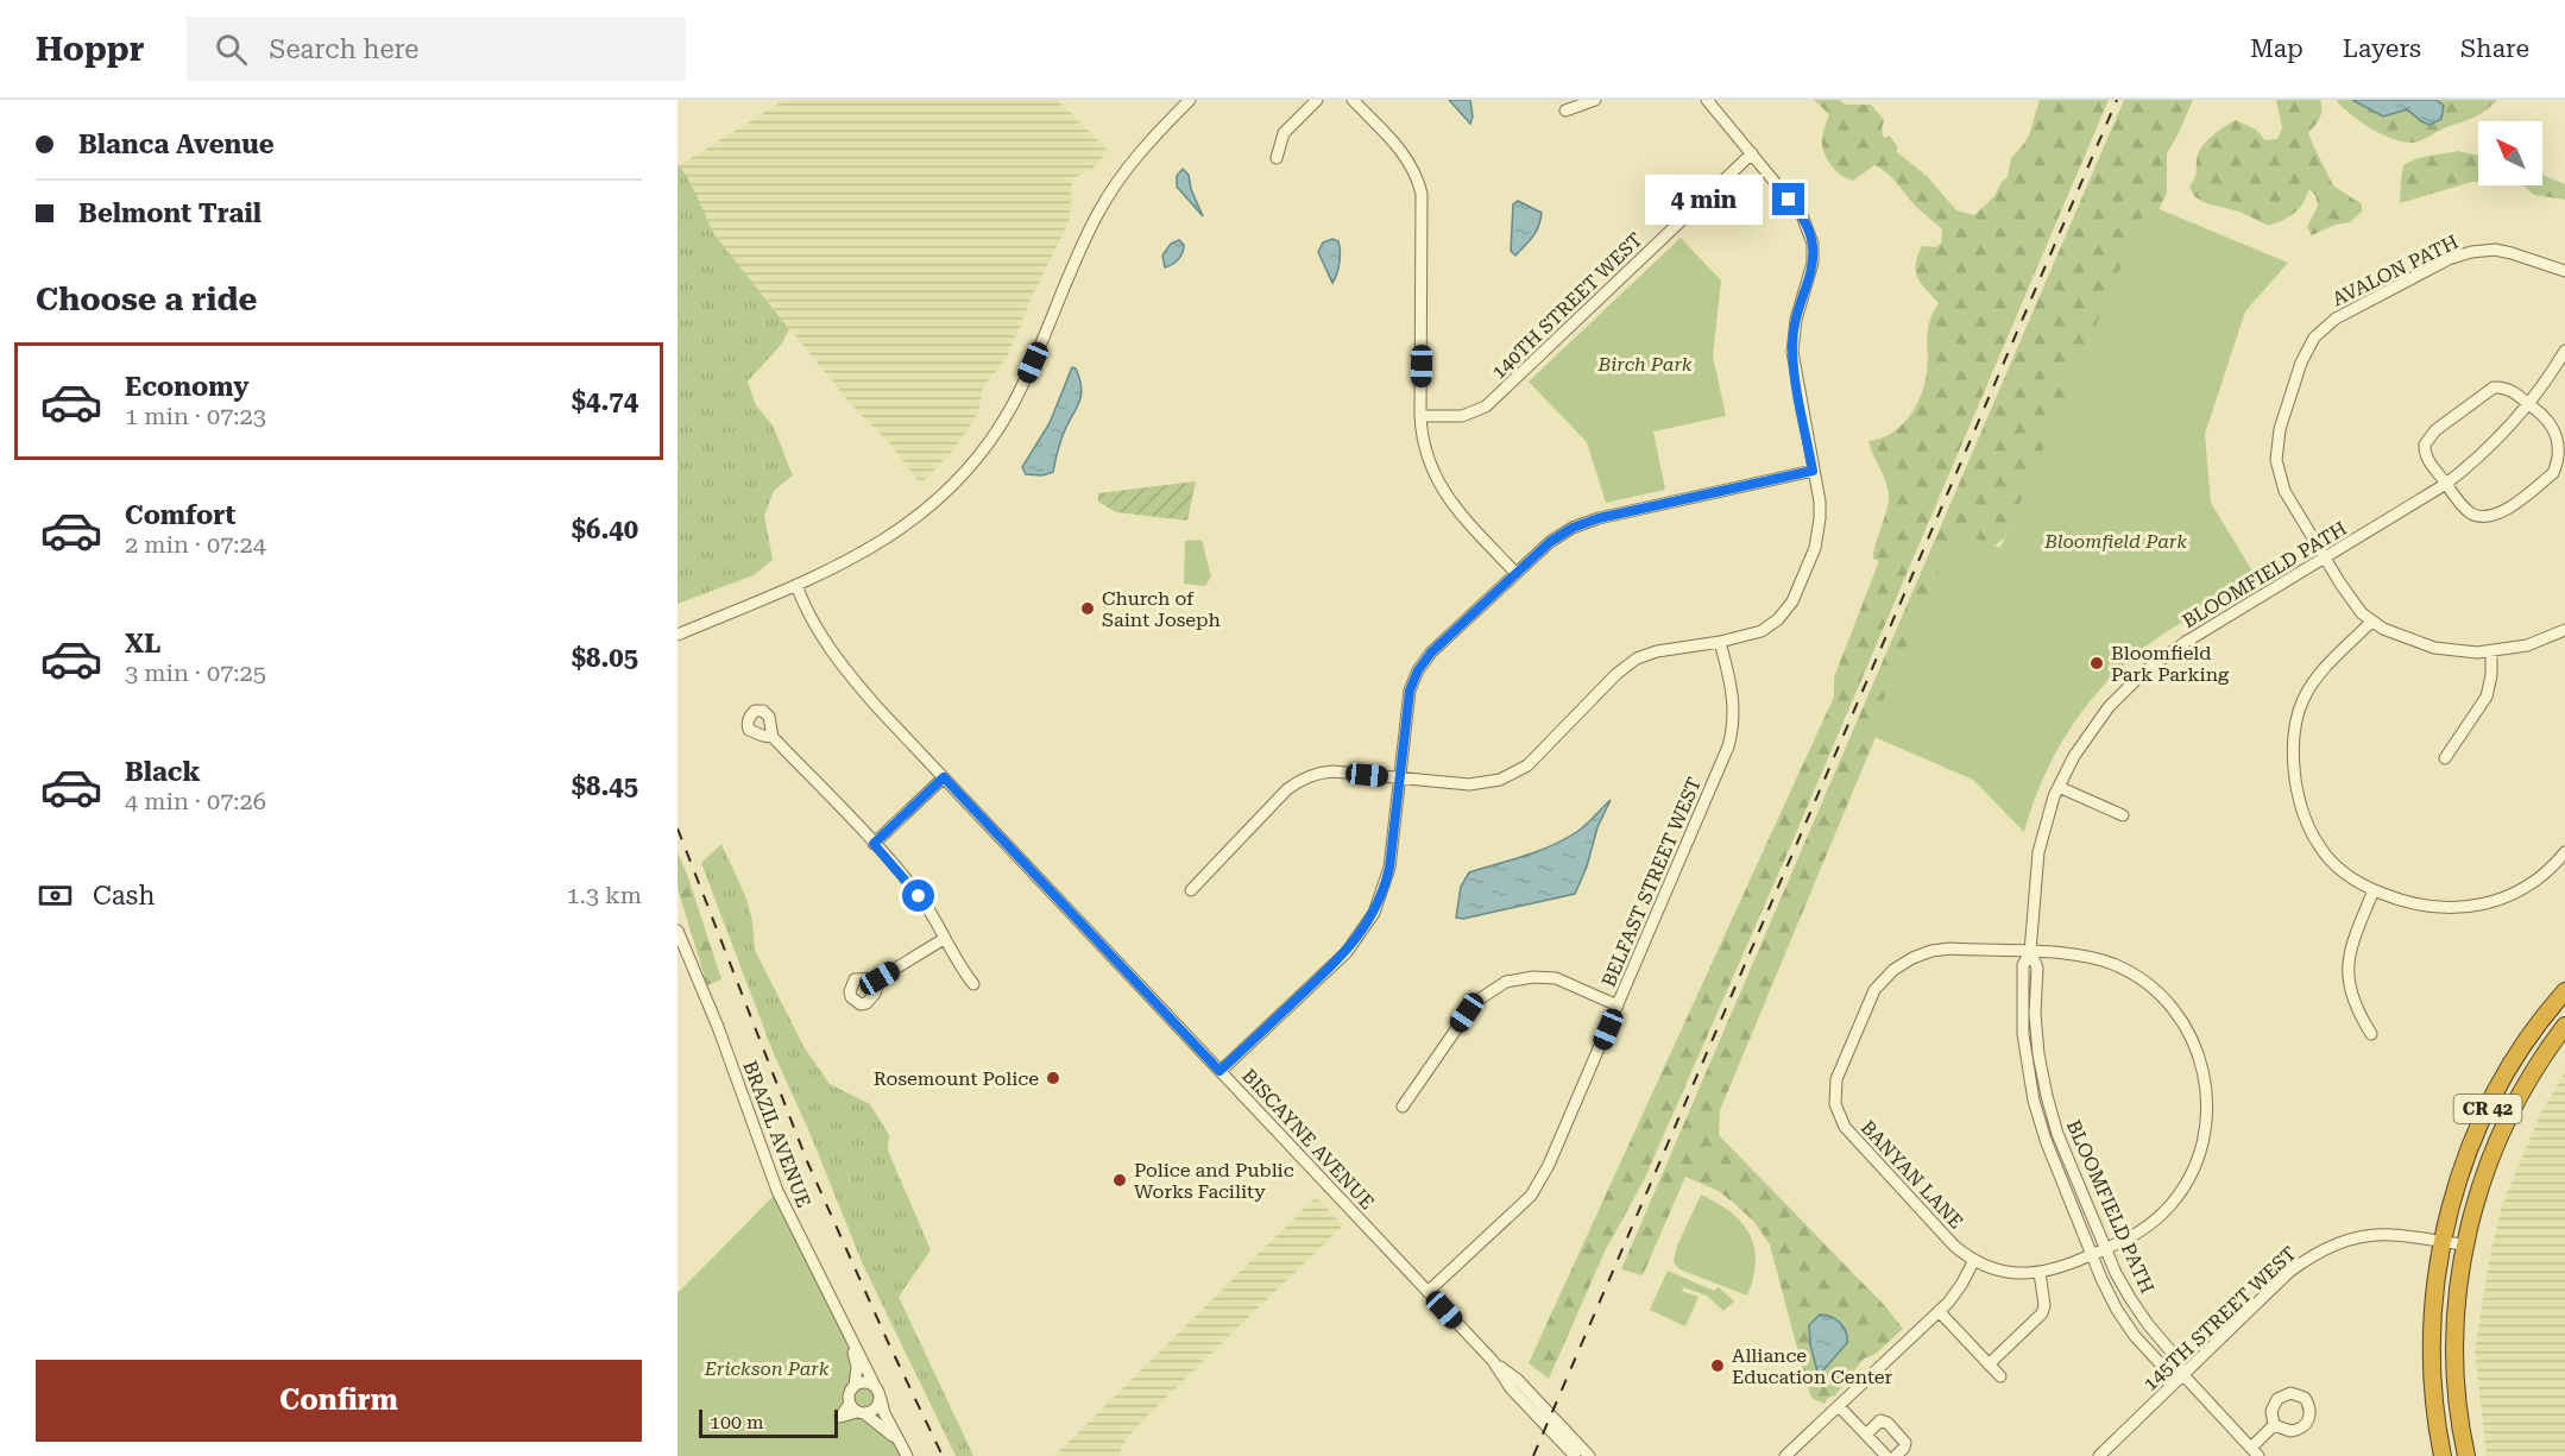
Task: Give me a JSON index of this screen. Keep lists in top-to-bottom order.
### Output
{
  "streets": {
    "highway": ["CR 42"],
    "street": [
      "AVALON PATH",
      "140TH STREET WEST",
      "BLOOMFIELD PATH",
      "BELFAST STREET WEST",
      "BRAZIL AVENUE",
      "BISCAYNE AVENUE",
      "BANYAN LANE",
      "145TH STREET WEST"
    ]
  },
  "crossings": [
    ["AVALON PATH", "BLOOMFIELD PATH"],
    ["BLOOMFIELD PATH", "BANYAN LANE"],
    ["BLOOMFIELD PATH", "145TH STREET WEST"],
    ["BELFAST STREET WEST", "BISCAYNE AVENUE"],
    ["CR 42", "145TH STREET WEST"]
  ],
  "parks": ["Birch Park", "Bloomfield Park", "Erickson Park"],
  "places": [
    "Church of Saint Joseph",
    "Bloomfield Park Parking",
    "Rosemount Police",
    "Police and Public Works Facility",
    "Alliance Education Center"
  ],
  "scale_bar": "100 m",
  "north": "top left",
  "page": {
    "header": "Hoppr",
    "search": "Search here",
    "nav": ["Map", "Layers", "Share"],
    "banner": ["Blanca Avenue", "Belmont Trail"],
    "bubble": "4 min",
    "heading": "Choose a ride",
    "list": [
      {
        "name": "Economy",
        "note": "1 min · 07:23",
        "value": "$4.74"
      },
      {
        "name": "Comfort",
        "note": "2 min · 07:24",
        "value": "$6.40"
      },
      {
        "name": "XL",
        "note": "3 min · 07:25",
        "value": "$8.05"
      },
      {
        "name": "Black",
        "note": "4 min · 07:26",
        "value": "$8.45"
      }
    ],
    "pay": ["Cash", "1.3 km"],
    "buttons": "Confirm",
    "scale": "100 m"
  }
}
